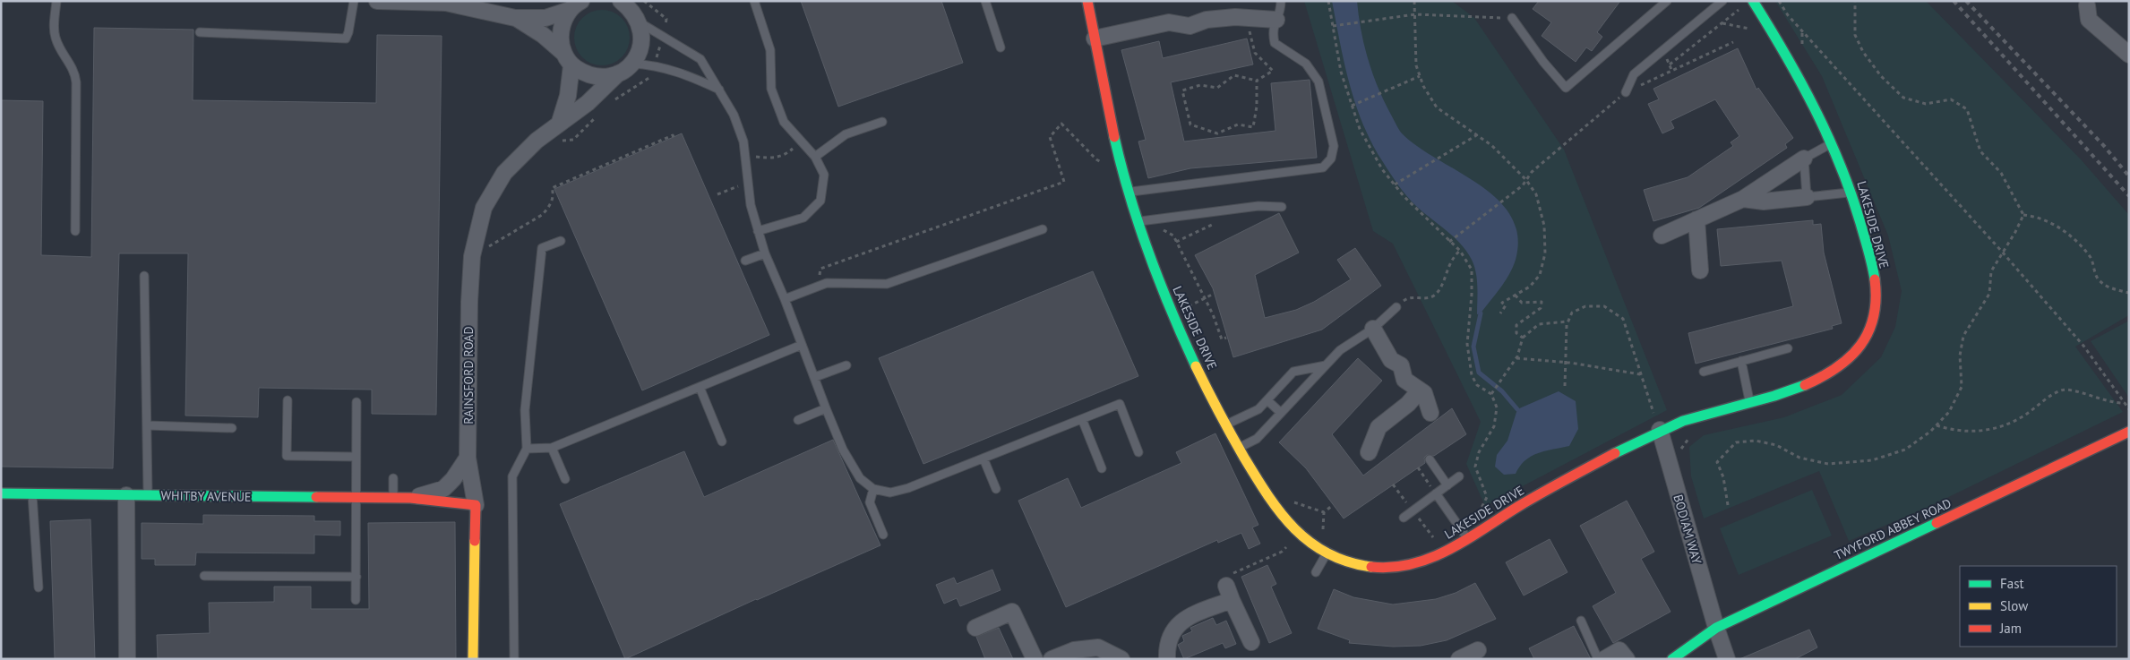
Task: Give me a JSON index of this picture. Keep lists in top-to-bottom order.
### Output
{
  "streets": {
    "street": [
      "LAKESIDE DRIVE",
      "RAINSFORD ROAD",
      "WHITBY AVENUE",
      "BODIAM WAY",
      "TWYFORD ABBEY ROAD"
    ]
  },
  "crossings": [
    ["LAKESIDE DRIVE", "BODIAM WAY"],
    ["RAINSFORD ROAD", "WHITBY AVENUE"],
    ["BODIAM WAY", "TWYFORD ABBEY ROAD"]
  ],
  "legend": ["Fast", "Slow", "Jam"]
}
